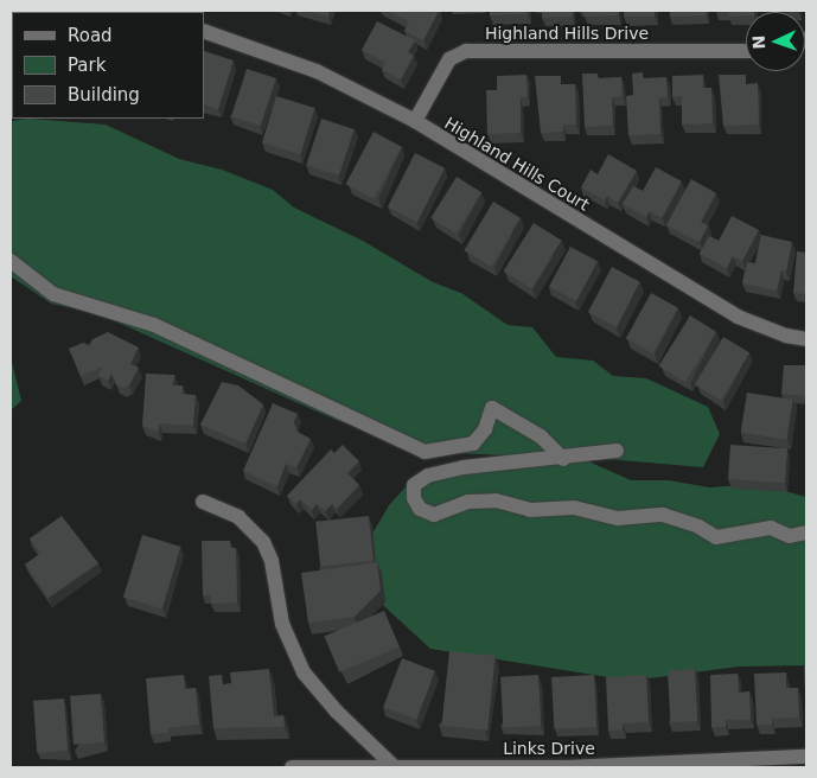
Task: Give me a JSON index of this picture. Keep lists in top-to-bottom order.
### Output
{
  "streets": {
    "street": ["Highland Hills Drive", "Highland Hills Court", "Links Drive"]
  },
  "crossings": [
    ["Highland Hills Drive", "Highland Hills Court"]
  ],
  "legend": ["Road", "Park", "Building"],
  "north": "left"
}
